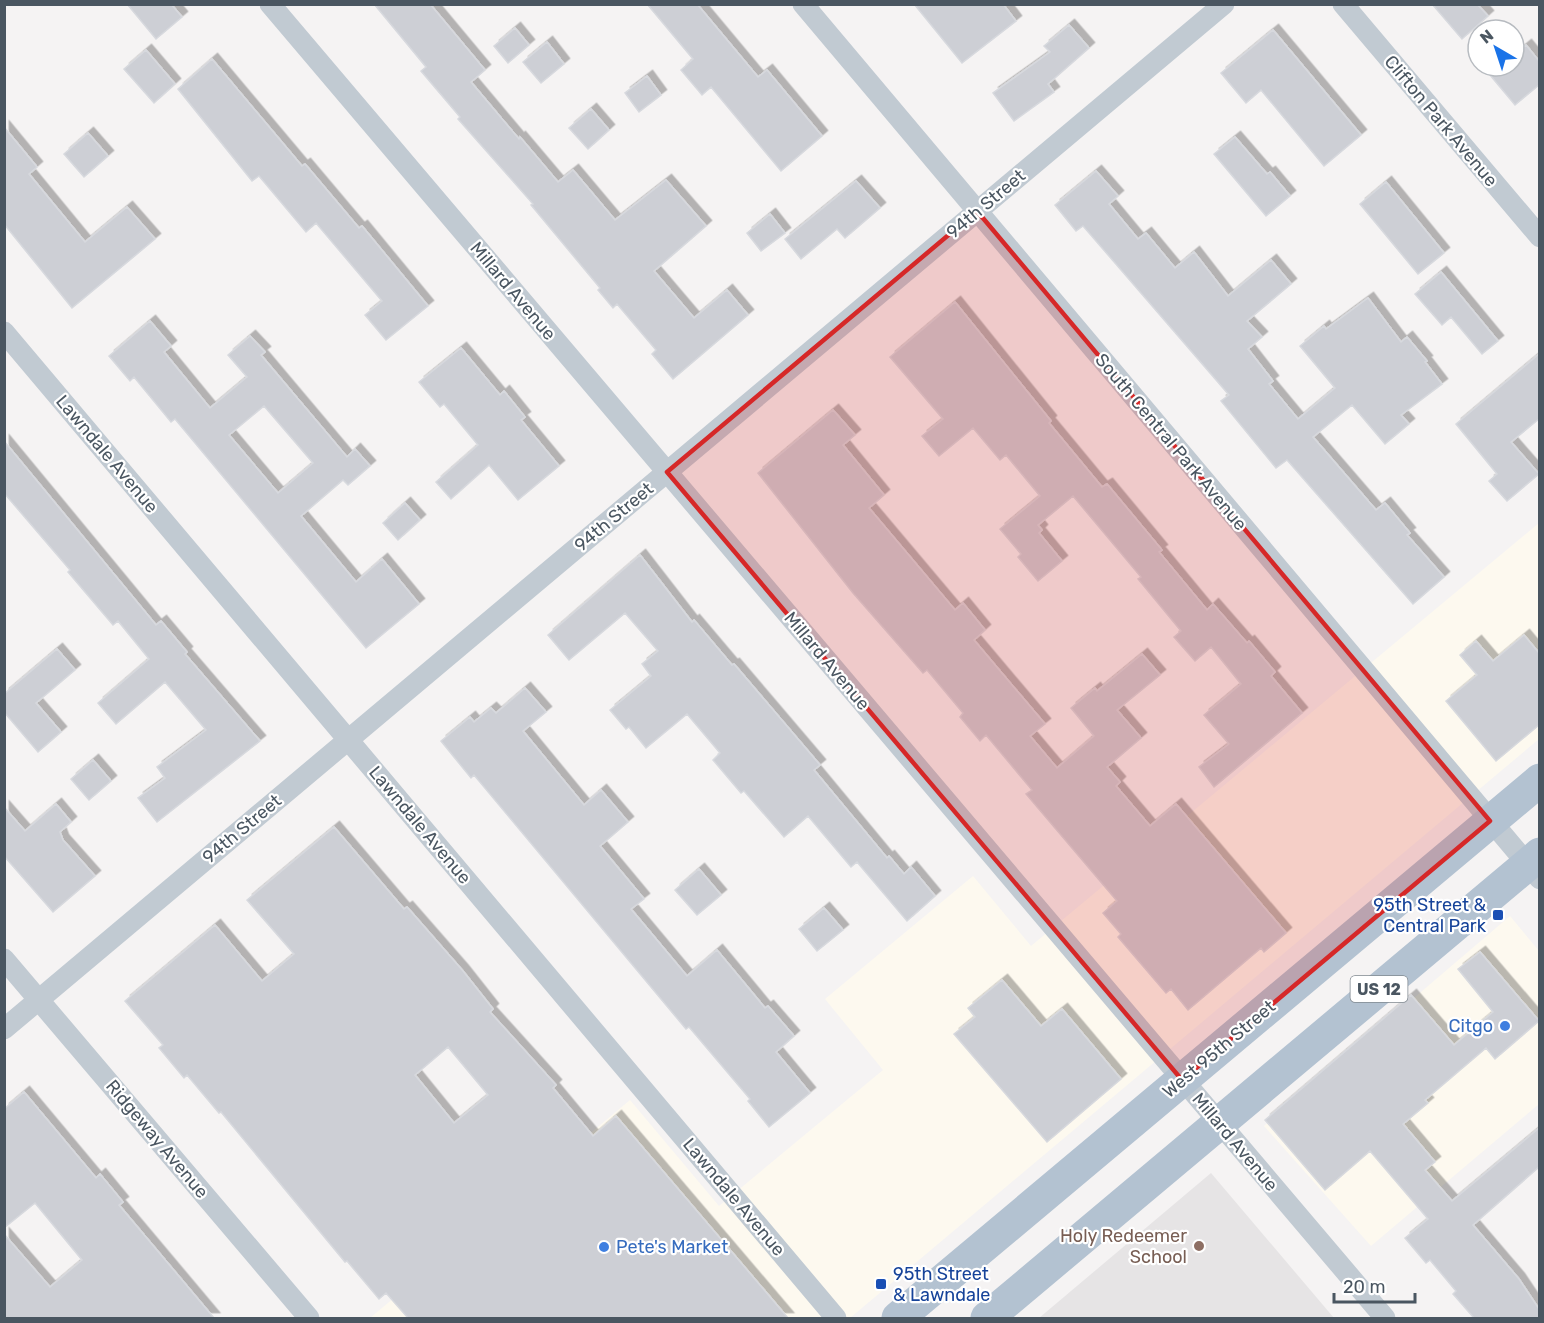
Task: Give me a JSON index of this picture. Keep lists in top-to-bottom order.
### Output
{
  "streets": {
    "main road": ["US 12", "West 95th Street"],
    "street": [
      "Clifton Park Avenue",
      "94th Street",
      "Millard Avenue",
      "South Central Park Avenue",
      "Lawndale Avenue",
      "Ridgeway Avenue"
    ]
  },
  "crossings": [
    ["94th Street", "Millard Avenue"],
    ["94th Street", "South Central Park Avenue"],
    ["94th Street", "Lawndale Avenue"],
    ["94th Street", "Ridgeway Avenue"],
    ["Millard Avenue", "US 12"],
    ["Millard Avenue", "West 95th Street"],
    ["South Central Park Avenue", "US 12"],
    ["South Central Park Avenue", "West 95th Street"]
  ],
  "places": {
    "transit": ["95th Street & Central Park", "95th Street & Lawndale"],
    "other": ["Citgo", "Holy Redeemer School", "Pete's Market"]
  },
  "scale_bar": "20 m",
  "north": "top left"
}
